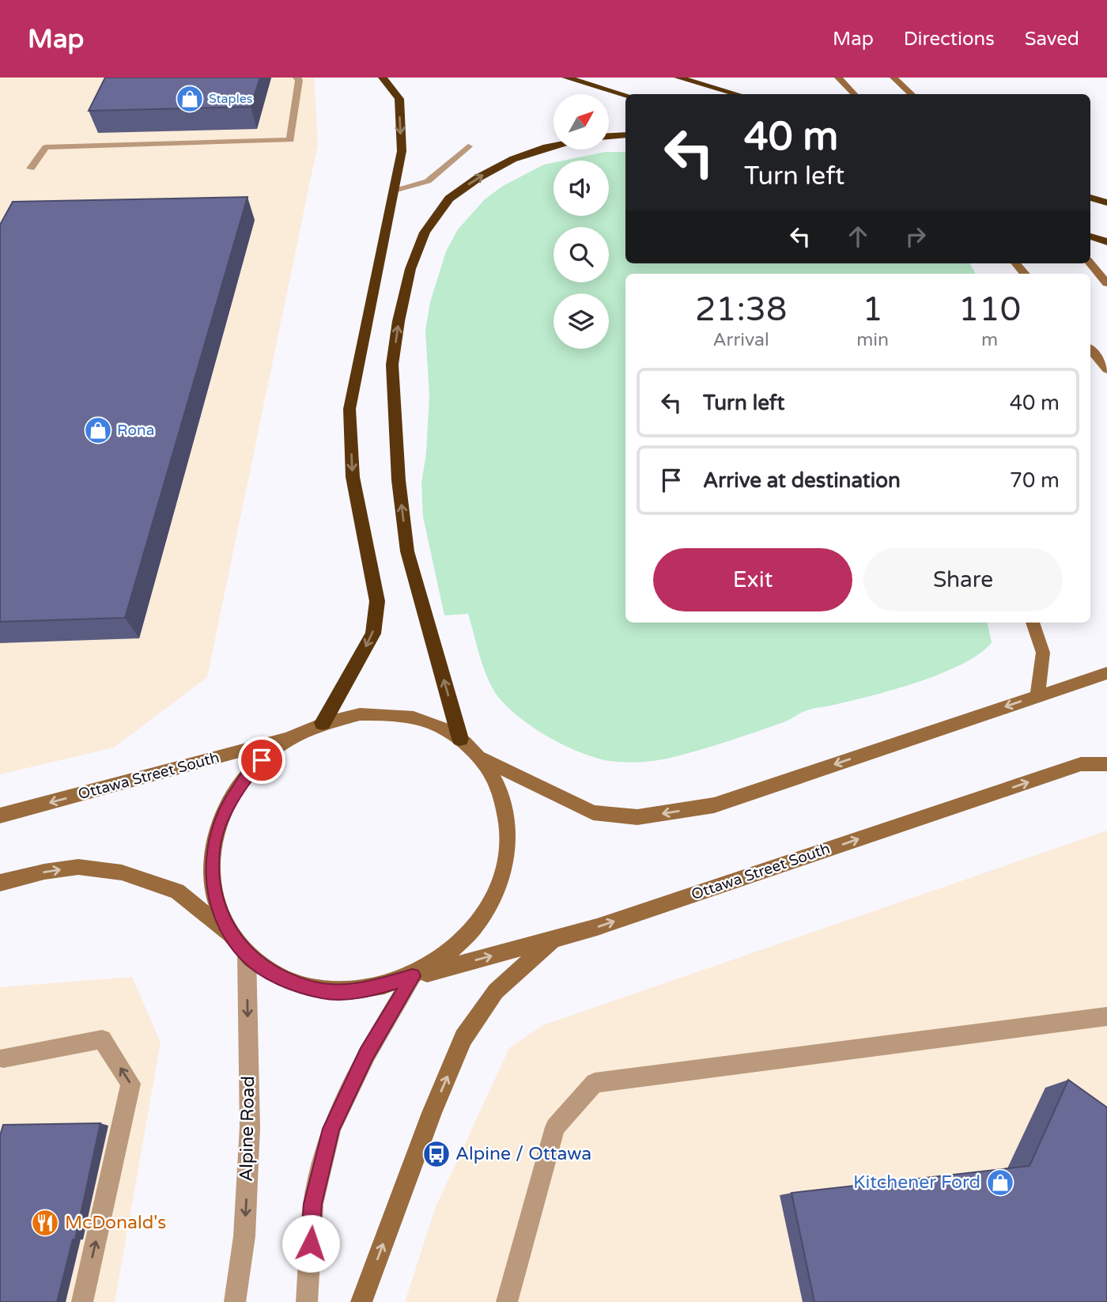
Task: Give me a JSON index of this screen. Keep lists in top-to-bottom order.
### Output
{
  "streets": {
    "main road": ["Ottawa Street South"],
    "street": ["Alpine Road"]
  },
  "places": {
    "shop": ["Staples", "Rona", "Kitchener Ford"],
    "bus stop": ["Alpine / Ottawa"],
    "restaurant": ["McDonald's"]
  },
  "north": "top right",
  "page": {
    "header": "Map",
    "nav": ["Map", "Directions", "Saved"],
    "turn": ["40 m", "Turn left"],
    "eta": [
      "21:38",
      "Arrival",
      "1",
      "min",
      "110",
      "m"
    ],
    "list": [
      {
        "name": "Turn left",
        "value": "40 m"
      },
      {
        "name": "Arrive at destination",
        "value": "70 m"
      }
    ],
    "buttons": ["Exit", "Share"]
  }
}
